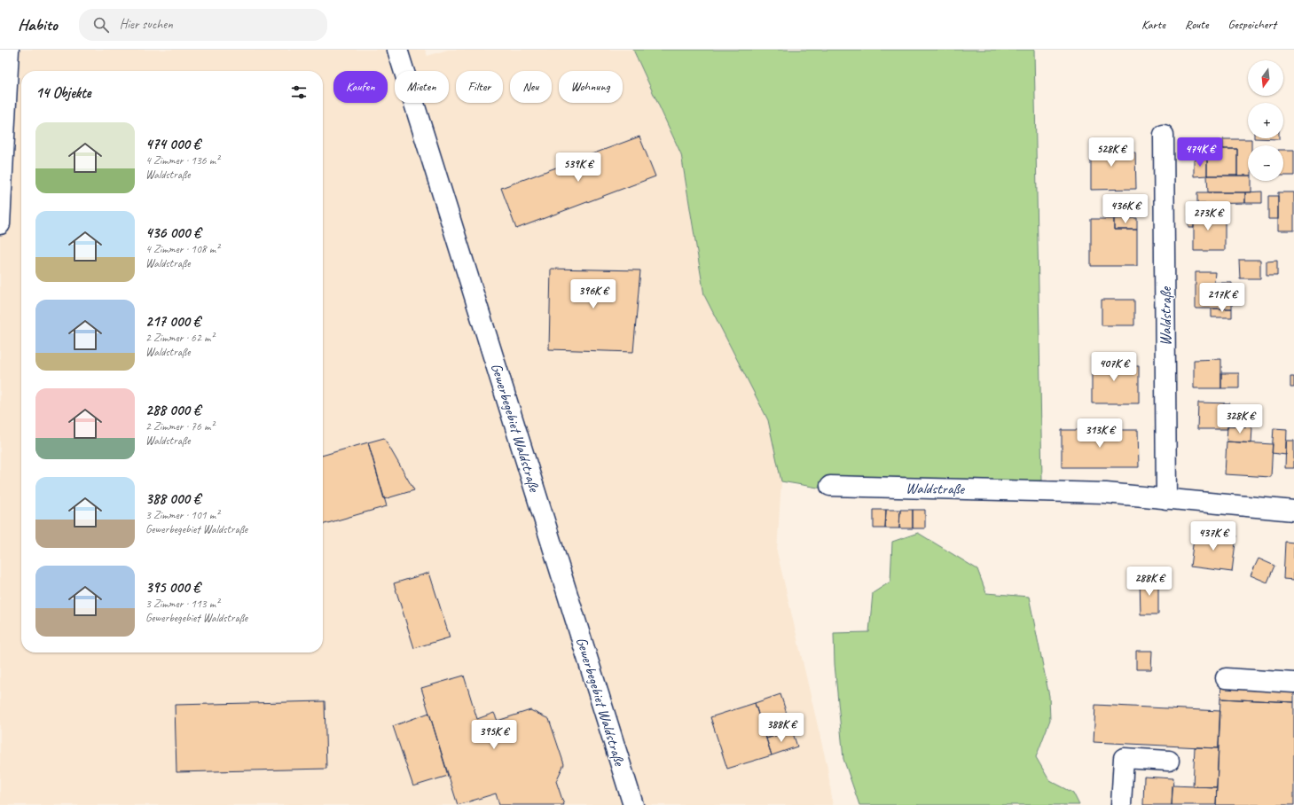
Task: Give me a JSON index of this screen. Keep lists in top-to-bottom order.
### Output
{
  "streets": {
    "street": ["Waldstraße", "Gewerbegebiet Waldstraße"]
  },
  "north": "bottom",
  "page": {
    "header": "Habito",
    "search": "Hier suchen",
    "nav": ["Karte", "Route", "Gespeichert"],
    "map_buttons": ["+", "−"],
    "chip": [
      "Kaufen",
      "Mieten",
      "Filter",
      "Neu",
      "Wohnung"
    ],
    "heading": "14 Objekte",
    "list": [
      {
        "name": "474 000 €",
        "note": "4 Zimmer · 136 m² · Waldstraße"
      },
      {
        "name": "436 000 €",
        "note": "4 Zimmer · 108 m² · Waldstraße"
      },
      {
        "name": "217 000 €",
        "note": "2 Zimmer · 62 m² · Waldstraße"
      },
      {
        "name": "288 000 €",
        "note": "2 Zimmer · 76 m² · Waldstraße"
      },
      {
        "name": "388 000 €",
        "note": "3 Zimmer · 101 m² · Gewerbegebiet Waldstraße"
      },
      {
        "name": "395 000 €",
        "note": "3 Zimmer · 113 m² · Gewerbegebiet Waldstraße"
      }
    ],
    "price": [
      "528K €",
      "474K €",
      "539K €",
      "436K €",
      "273K €",
      "396K €",
      "217K €",
      "407K €",
      "328K €",
      "313K €",
      "437K €",
      "288K €",
      "388K €",
      "395K €"
    ]
  }
}
